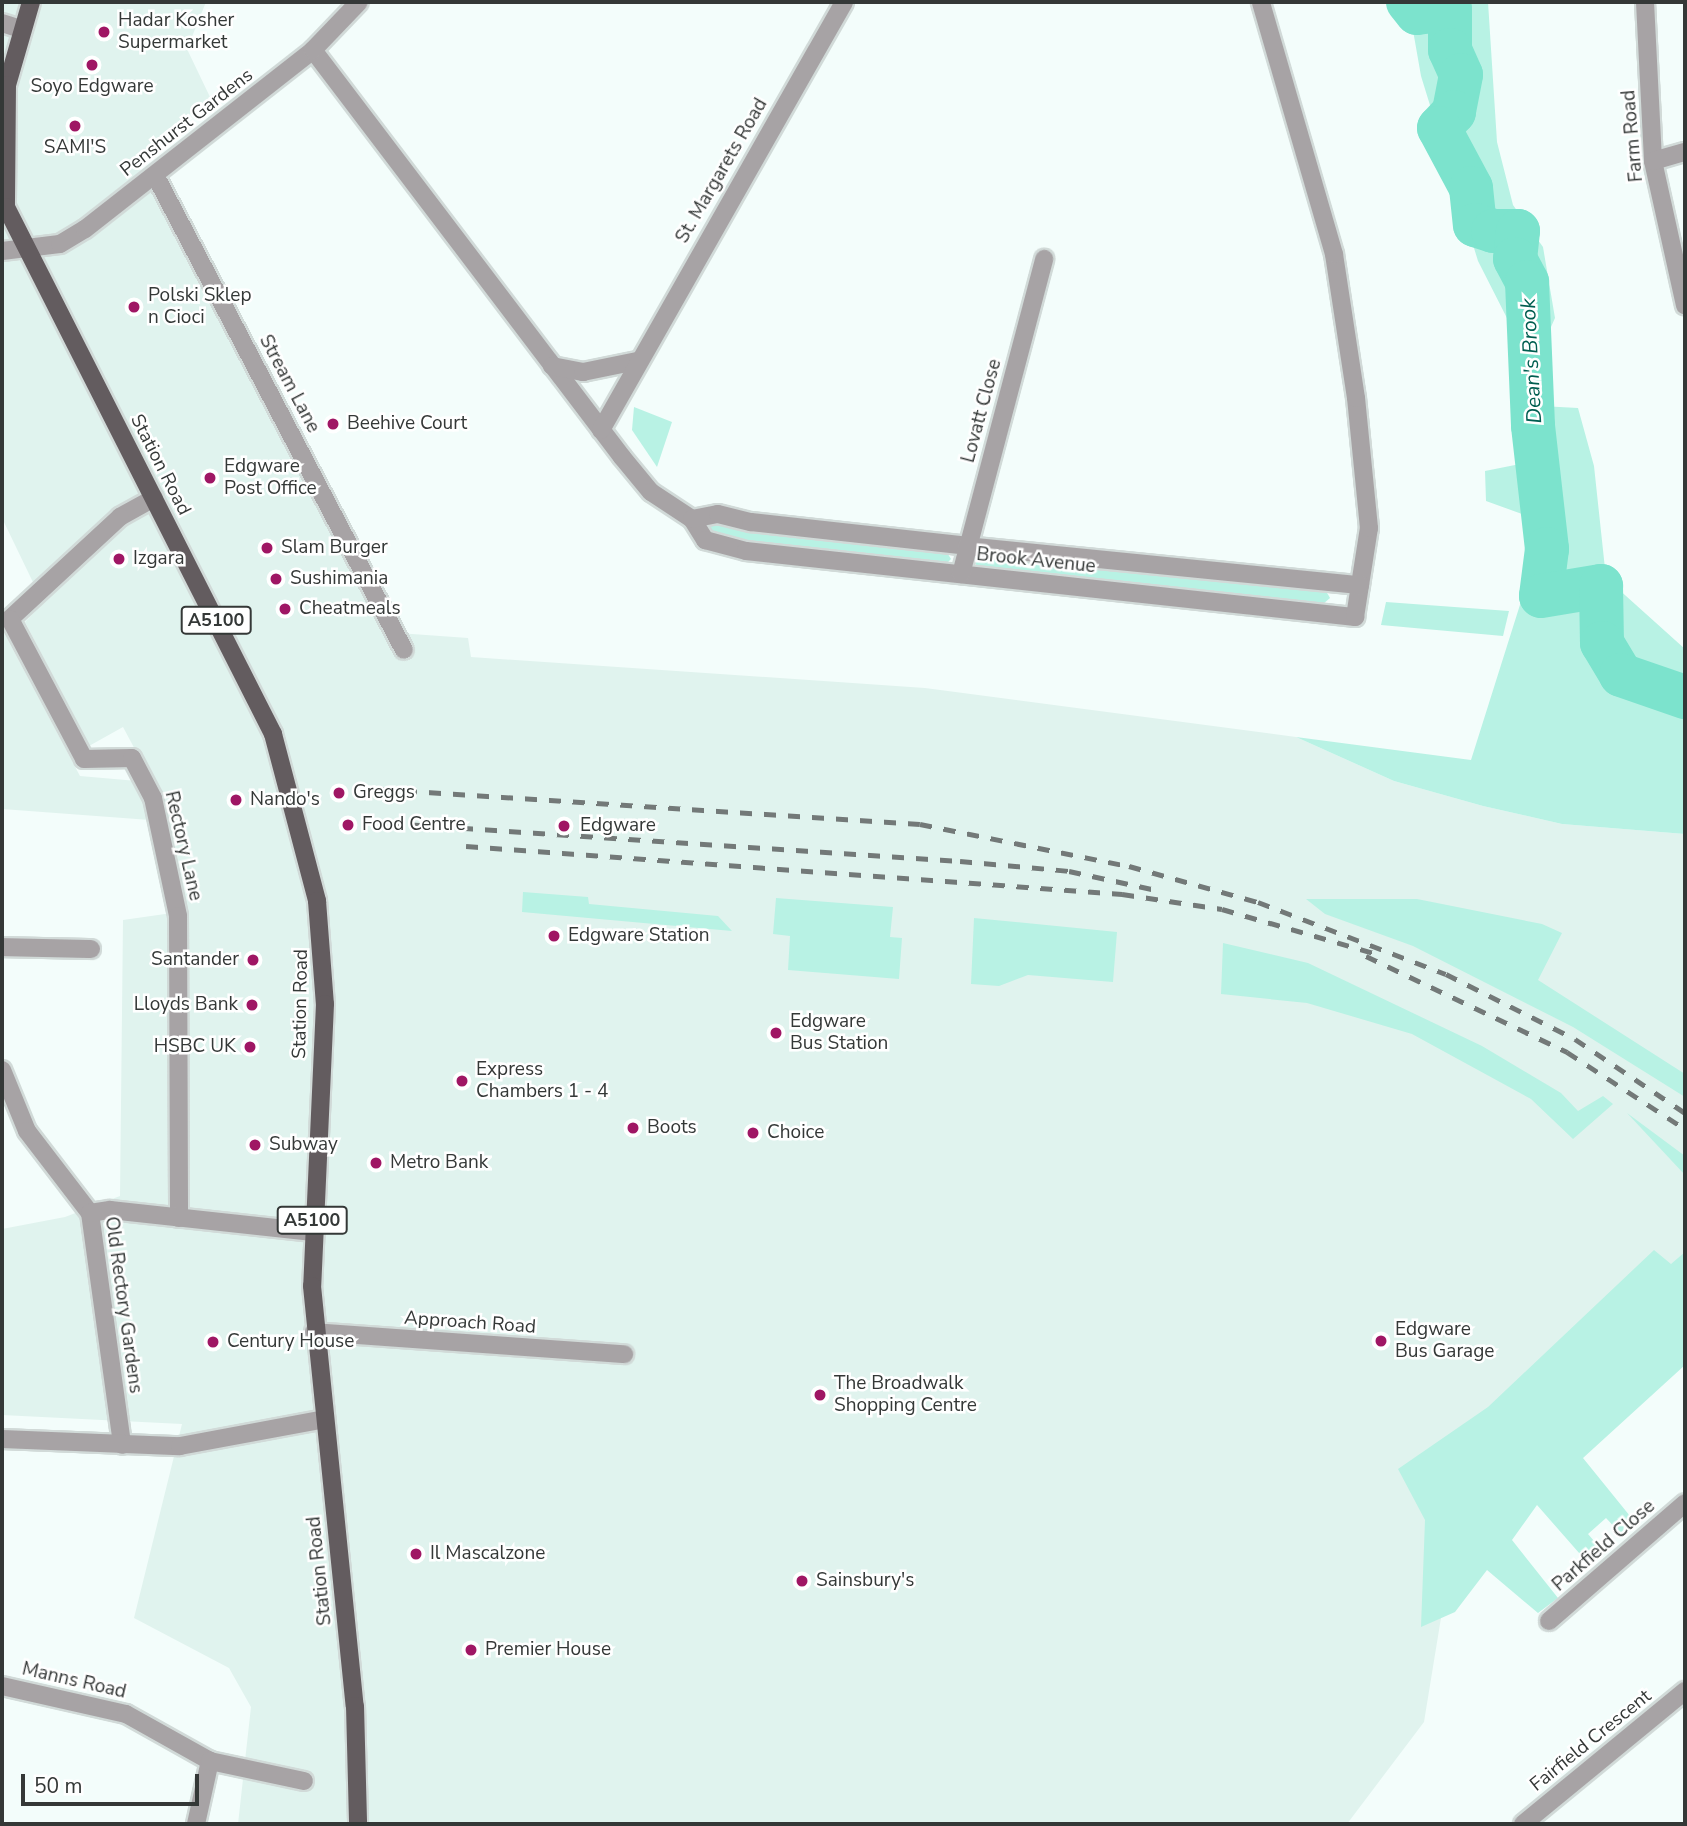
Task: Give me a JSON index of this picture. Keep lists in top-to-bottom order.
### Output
{
  "streets": {
    "main road": ["Station Road", "A5100"],
    "street": [
      "Penshurst Gardens",
      "Farm Road",
      "St. Margarets Road",
      "Stream Lane",
      "Lovatt Close",
      "Brook Avenue",
      "Rectory Lane",
      "Old Rectory Gardens",
      "Approach Road",
      "Parkfield Close",
      "Manns Road",
      "Fairfield Crescent"
    ]
  },
  "crossings": [
    ["Penshurst Gardens", "Stream Lane"],
    ["Penshurst Gardens", "Station Road"],
    ["Penshurst Gardens", "A5100"],
    ["St. Margarets Road", "Brook Avenue"],
    ["Lovatt Close", "Brook Avenue"],
    ["Station Road", "A5100"],
    ["Station Road", "Rectory Lane"],
    ["Station Road", "Approach Road"]
  ],
  "water": ["Dean's Brook"],
  "places": [
    "Hadar Kosher Supermarket",
    "Soyo Edgware",
    "SAMI'S",
    "Polski Sklep n Cioci",
    "Beehive Court",
    "Edgware Post Office",
    "Slam Burger",
    "Izgara",
    "Sushimania",
    "Cheatmeals",
    "Greggs",
    "Nando's",
    "Food Centre",
    "Edgware",
    "Edgware Station",
    "Santander",
    "Lloyds Bank",
    "Edgware Bus Station",
    "HSBC UK",
    "Express Chambers 1 - 4",
    "Boots",
    "Choice",
    "Subway",
    "Metro Bank",
    "Edgware Bus Garage",
    "Century House",
    "The Broadwalk Shopping Centre",
    "Il Mascalzone",
    "Sainsbury's",
    "Premier House"
  ],
  "scale_bar": "50 m"
}
